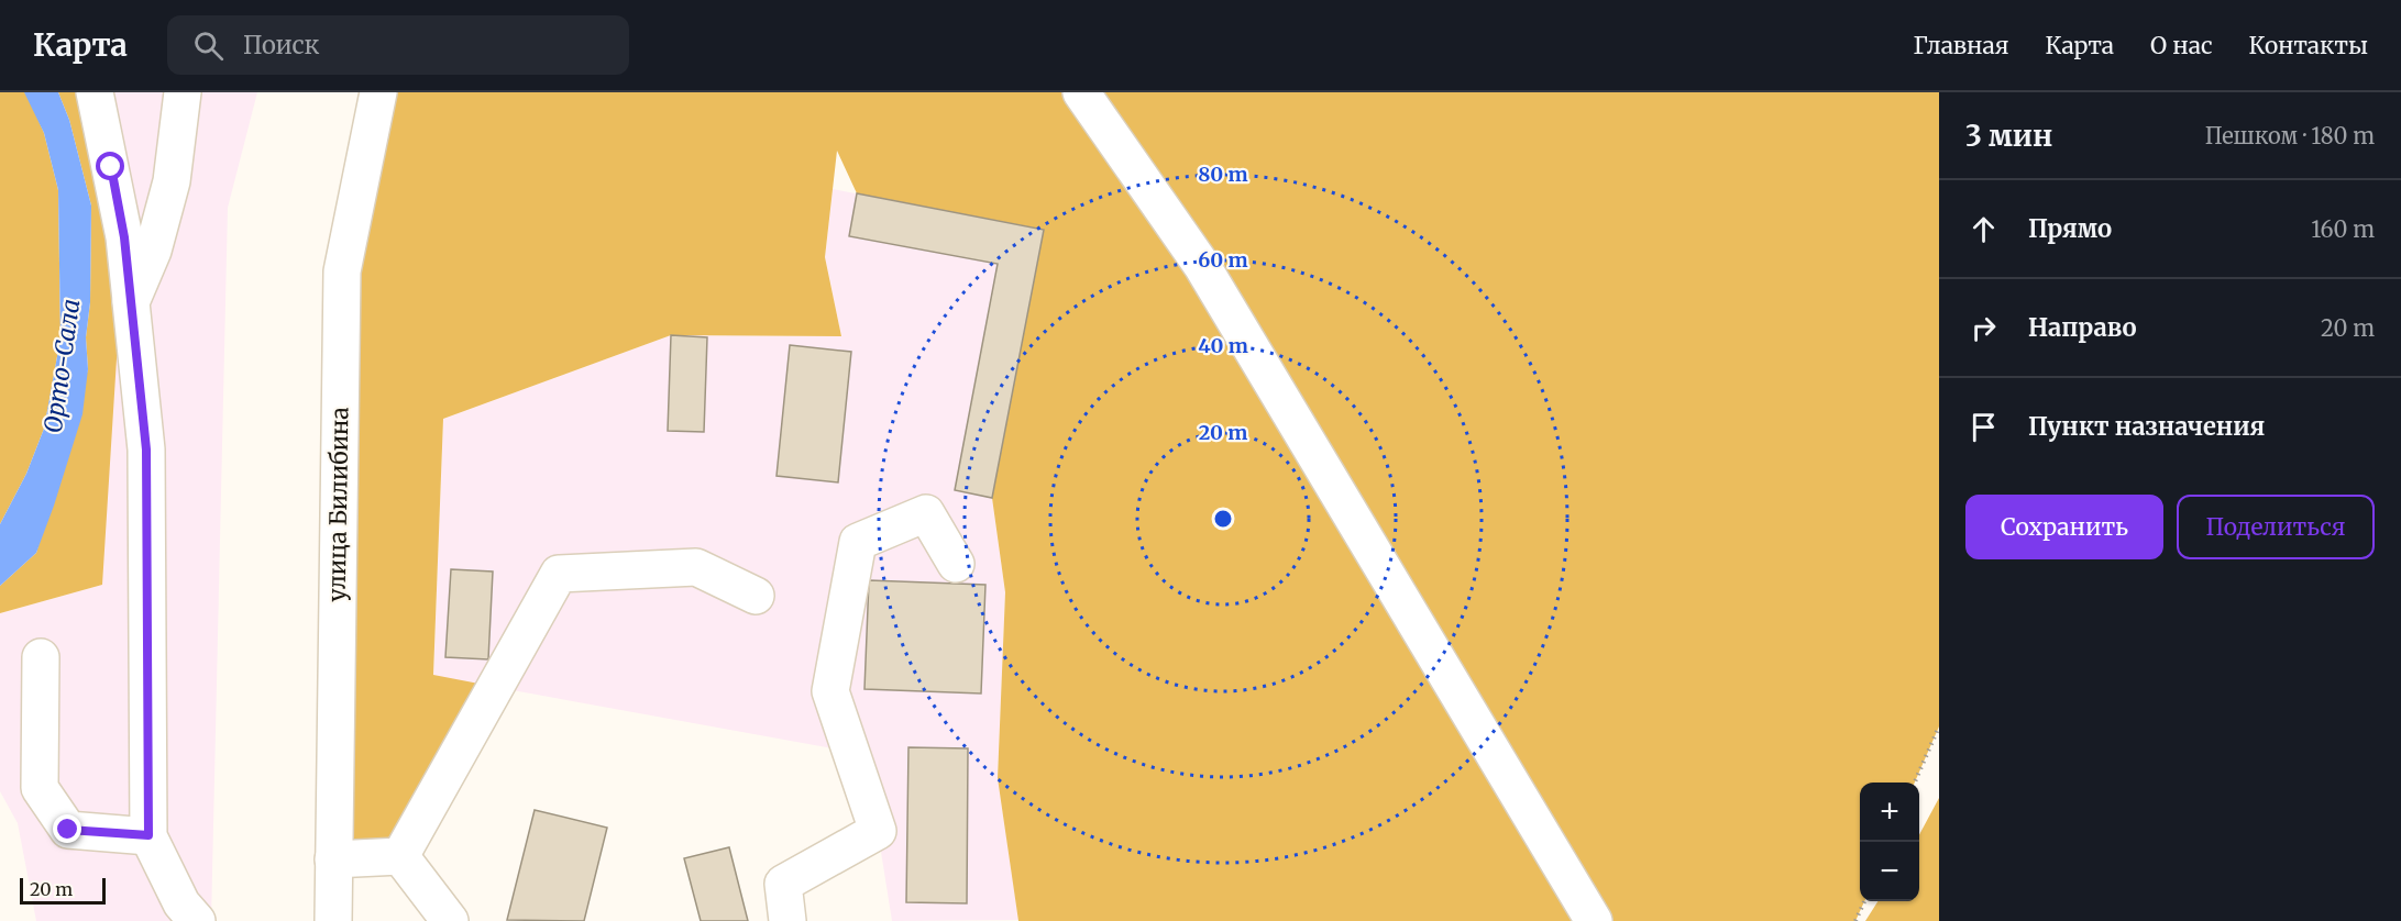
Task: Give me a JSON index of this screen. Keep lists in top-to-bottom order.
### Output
{
  "streets": {
    "street": ["улица Билибина"]
  },
  "water": ["Орто-Сала"],
  "scale_bar": "20 m",
  "page": {
    "header": "Карта",
    "search": "Поиск",
    "nav": [
      "Главная",
      "Карта",
      "О нас",
      "Контакты"
    ],
    "heading": ["3 мин", "Пешком · 180 m"],
    "list": [
      ["Прямо", "160 m"],
      ["Направо", "20 m"],
      "Пункт назначения"
    ],
    "buttons": ["Сохранить", "Поделиться"],
    "map_buttons": ["+", "−"],
    "scale": "20 m"
  },
  "rings": [
    "80 m",
    "60 m",
    "40 m",
    "20 m"
  ]
}
